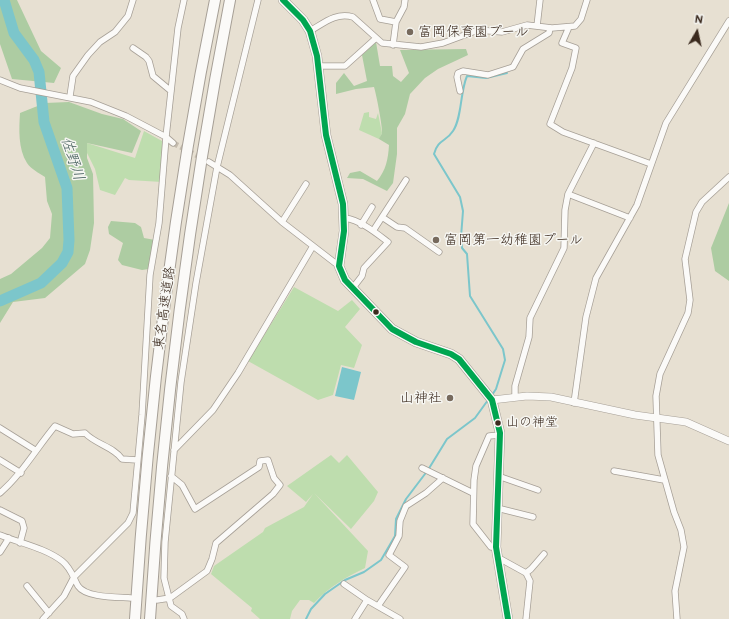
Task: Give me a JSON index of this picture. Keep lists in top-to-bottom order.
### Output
{
  "streets": {
    "highway": ["東名高速道路"]
  },
  "water": ["佐野川"],
  "places": [
    "富岡保育園プール",
    "富岡第一幼稚園プール",
    "山神社",
    "山の神堂"
  ],
  "north": "top"
}
